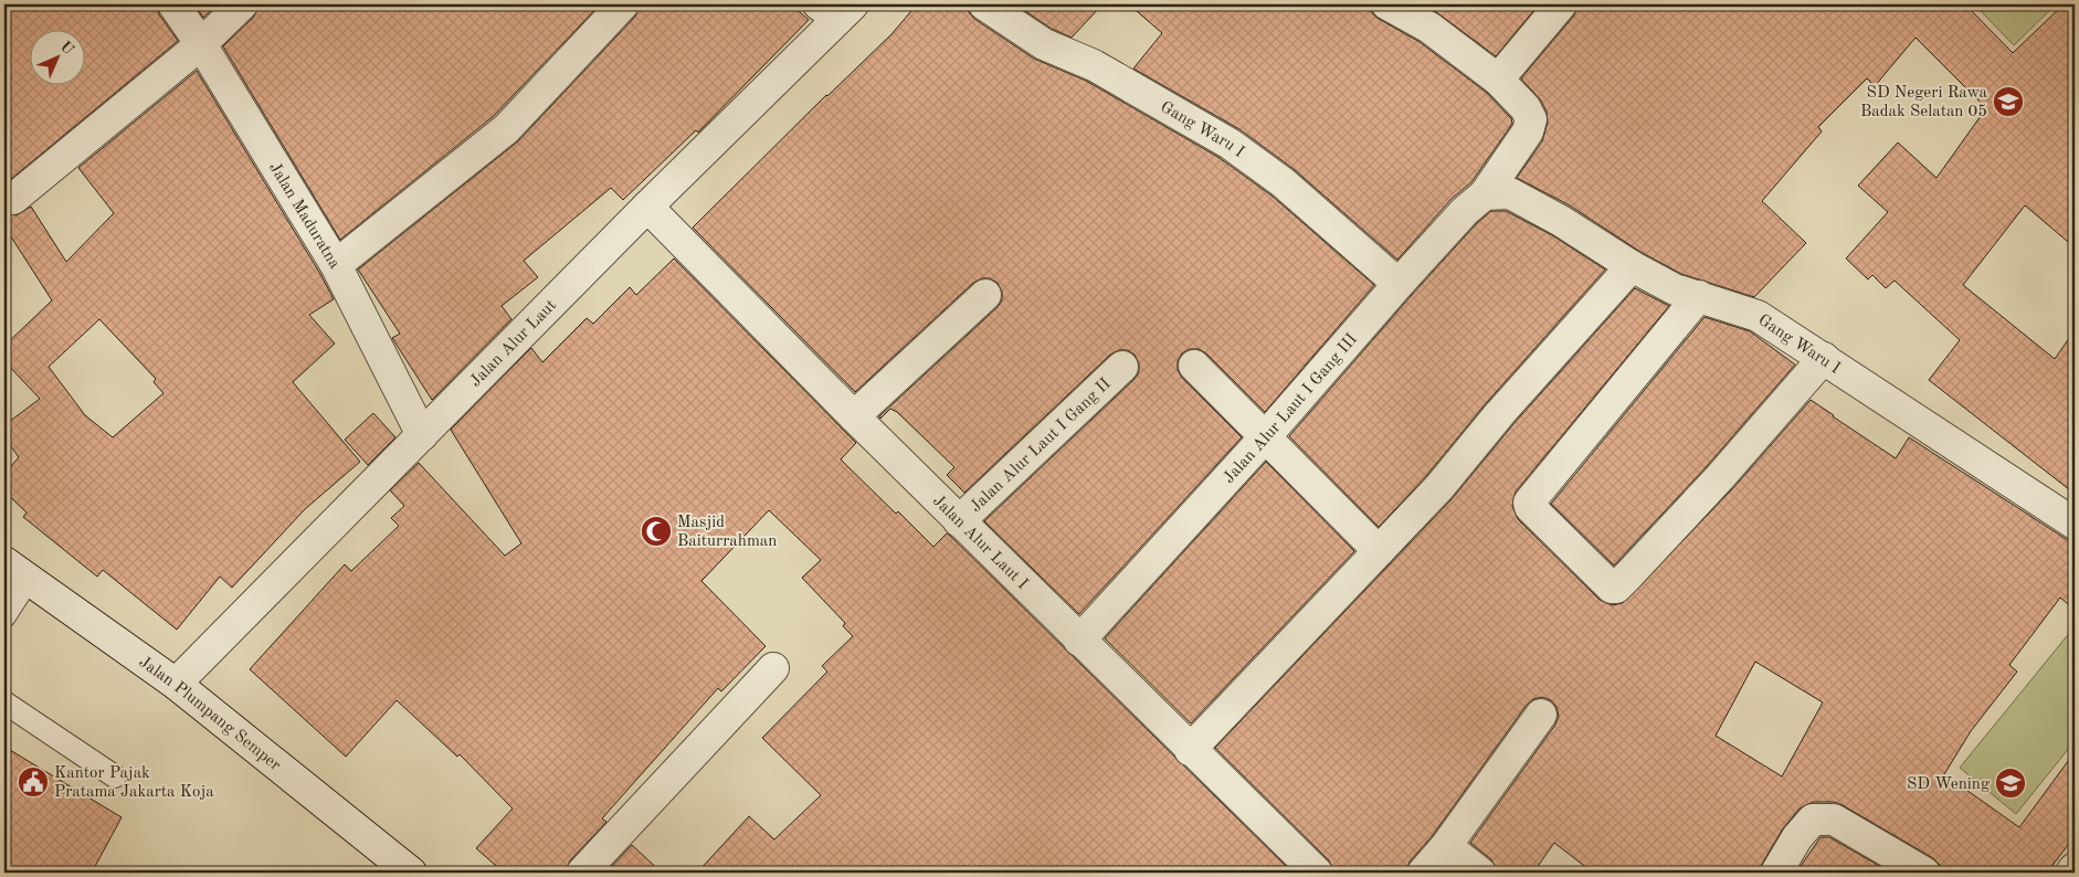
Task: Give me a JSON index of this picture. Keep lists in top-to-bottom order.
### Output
{
  "streets": {
    "street": [
      "Gang Waru I",
      "Jalan Maduratna",
      "Jalan Alur Laut",
      "Jalan Alur Laut I Gang III",
      "Jalan Alur Laut I Gang II",
      "Jalan Alur Laut I",
      "Jalan Plumpang Semper"
    ]
  },
  "crossings": [
    ["Gang Waru I", "Jalan Alur Laut I Gang III"],
    ["Jalan Maduratna", "Jalan Alur Laut"],
    ["Jalan Alur Laut", "Jalan Alur Laut I"],
    ["Jalan Alur Laut", "Jalan Plumpang Semper"],
    ["Jalan Alur Laut I Gang III", "Jalan Alur Laut I"],
    ["Jalan Alur Laut I Gang II", "Jalan Alur Laut I"]
  ],
  "places": {
    "school or university": ["SD Negeri Rawa Badak Selatan 05", "SD Wening"],
    "mosque": ["Masjid Baiturrahman"],
    "public building": ["Kantor Pajak Pratama Jakarta Koja"]
  },
  "north": "top right"
}
